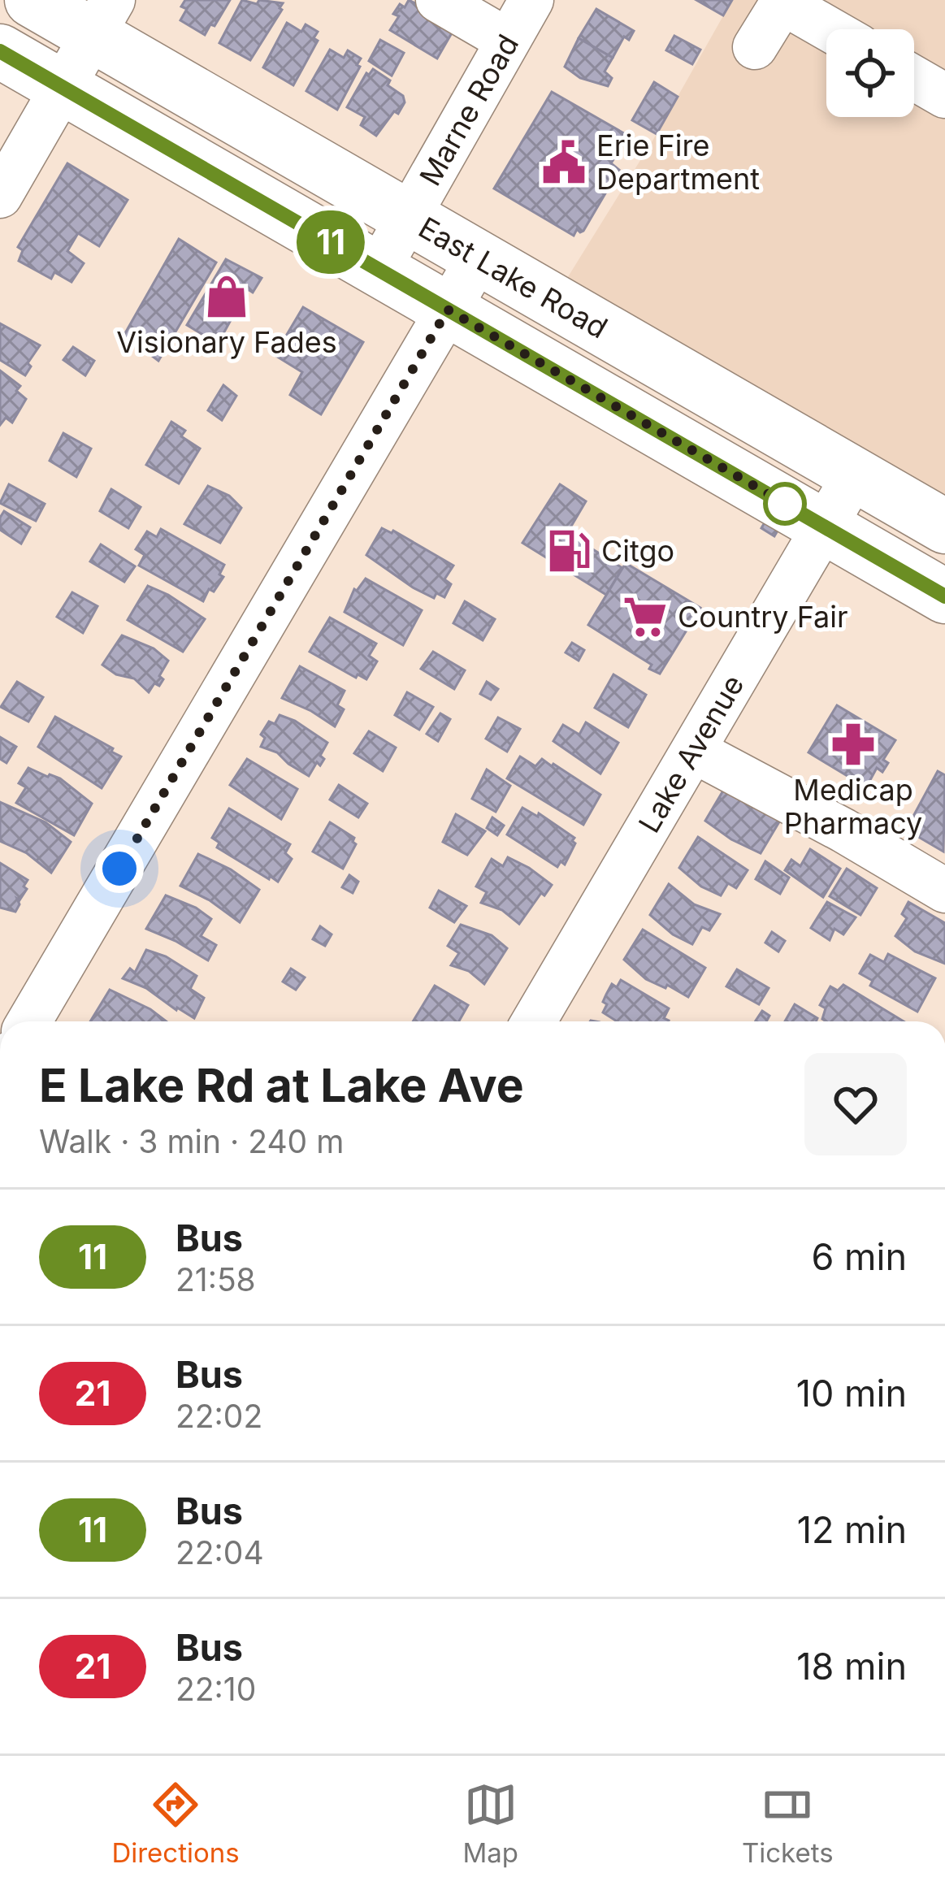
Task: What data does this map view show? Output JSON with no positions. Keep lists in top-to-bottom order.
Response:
{
  "streets": {
    "main road": ["East Lake Road"],
    "street": ["Marne Road", "Lake Avenue"]
  },
  "crossings": [
    ["Marne Road", "East Lake Road"],
    ["East Lake Road", "Lake Avenue"]
  ],
  "places": {
    "public building": ["Erie Fire Department"],
    "shop": ["Visionary Fades"],
    "fuel station": ["Citgo"],
    "supermarket": ["Country Fair"],
    "pharmacy": ["Medicap Pharmacy"]
  },
  "lines": ["bus line 11"],
  "page": {
    "on_map": "11",
    "heading": ["E Lake Rd at Lake Ave", "Walk · 3 min · 240 m"],
    "list": [
      {
        "mark": "11",
        "name": "Bus",
        "note": "21:58",
        "value": "6 min"
      },
      {
        "mark": "21",
        "name": "Bus",
        "note": "22:02",
        "value": "10 min"
      },
      {
        "mark": "11",
        "name": "Bus",
        "note": "22:04",
        "value": "12 min"
      },
      {
        "mark": "21",
        "name": "Bus",
        "note": "22:10",
        "value": "18 min"
      }
    ],
    "tabs": ["Directions", "Map", "Tickets"]
  }
}
